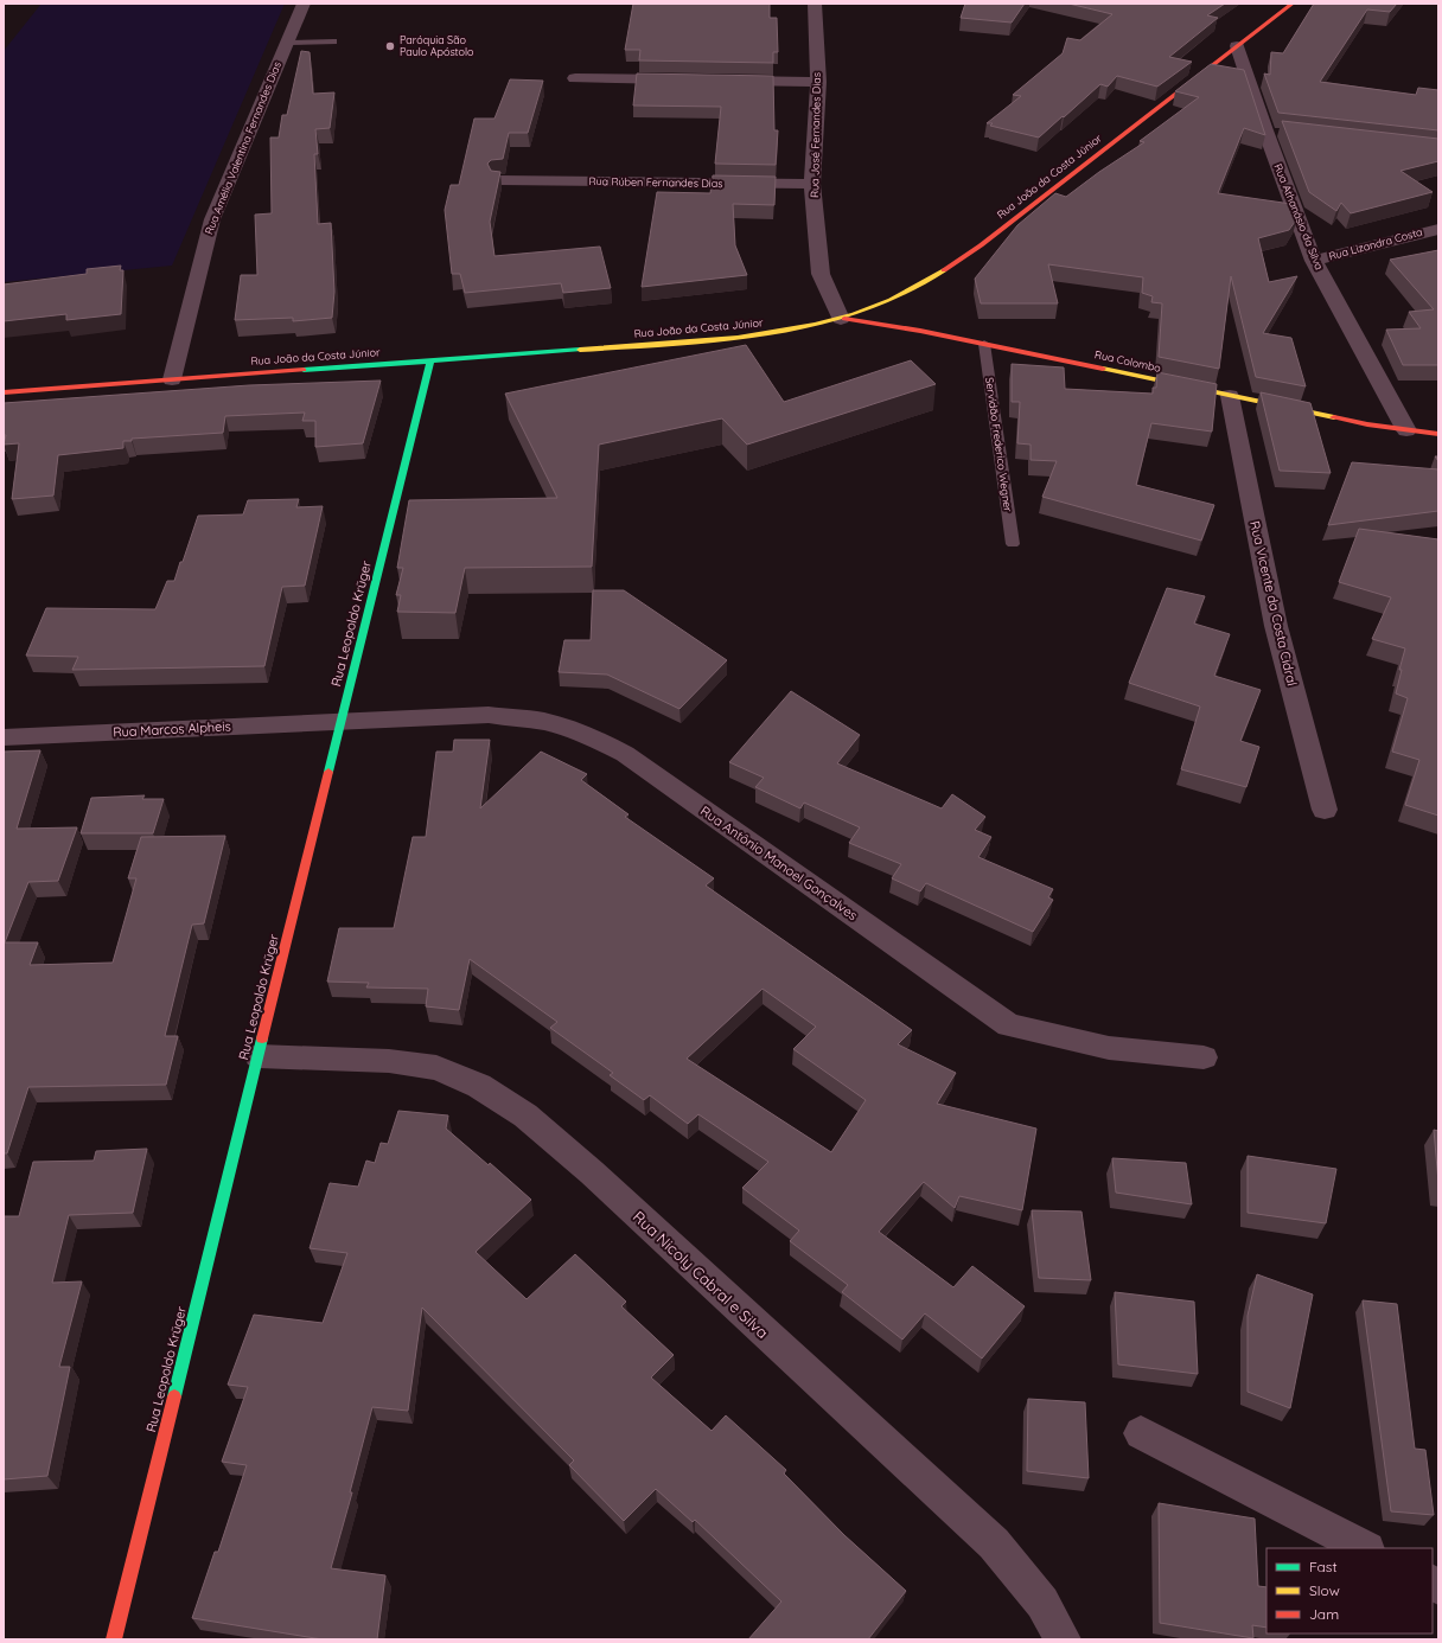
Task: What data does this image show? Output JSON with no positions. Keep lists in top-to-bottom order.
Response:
{
  "streets": {
    "main road": ["Rua João da Costa Júnior", "Rua Colombo", "Rua Leopoldo Krüger"],
    "street": [
      "Rua José Fernandes Dias",
      "Rua Amélia Valentina Fernandes Dias",
      "Rua Rúben Fernandes Dias",
      "Rua Athanásio da Silva",
      "Rua Lizandra Costa",
      "Rua Vicente da Costa Cidral",
      "Rua Marcos Alpheis",
      "Rua Antônio Manoel Gonçalves",
      "Rua Nicoly Cabral e Silva"
    ],
    "lane": ["Servidão Frederico Wegner"]
  },
  "crossings": [
    ["Rua José Fernandes Dias", "Rua João da Costa Júnior"],
    ["Rua José Fernandes Dias", "Rua Rúben Fernandes Dias"],
    ["Rua José Fernandes Dias", "Rua Colombo"],
    ["Rua Amélia Valentina Fernandes Dias", "Rua João da Costa Júnior"],
    ["Rua João da Costa Júnior", "Rua Athanásio da Silva"],
    ["Rua João da Costa Júnior", "Rua Colombo"],
    ["Rua João da Costa Júnior", "Rua Leopoldo Krüger"],
    ["Rua Athanásio da Silva", "Rua Lizandra Costa"],
    ["Rua Athanásio da Silva", "Rua Colombo"],
    ["Rua Colombo", "Servidão Frederico Wegner"],
    ["Rua Colombo", "Rua Vicente da Costa Cidral"],
    ["Rua Leopoldo Krüger", "Rua Marcos Alpheis"],
    ["Rua Leopoldo Krüger", "Rua Antônio Manoel Gonçalves"],
    ["Rua Leopoldo Krüger", "Rua Nicoly Cabral e Silva"],
    ["Rua Marcos Alpheis", "Rua Antônio Manoel Gonçalves"]
  ],
  "places": ["Paróquia São Paulo Apóstolo"],
  "legend": ["Fast", "Slow", "Jam"]
}
